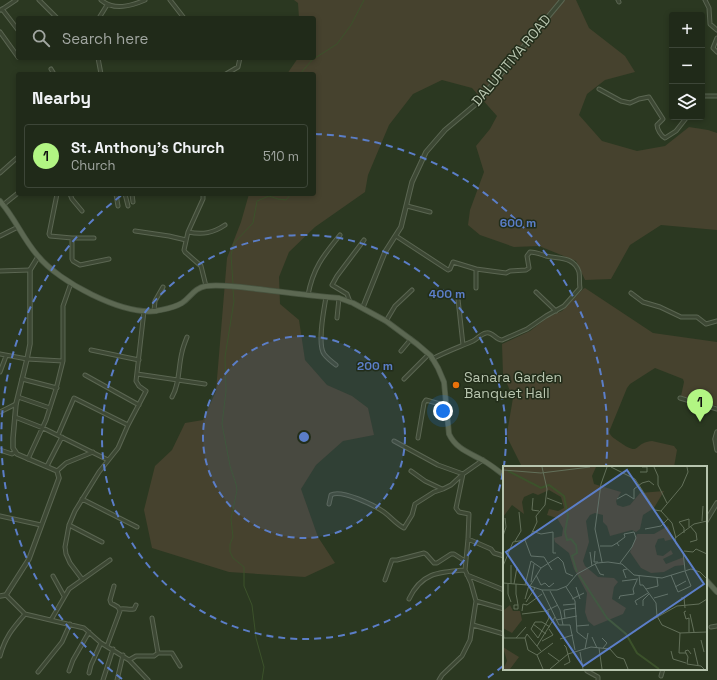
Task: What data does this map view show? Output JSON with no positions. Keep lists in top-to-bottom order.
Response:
{
  "streets": {
    "street": ["DALUPITIYA ROAD"]
  },
  "places": ["Sanara Garden Banquet Hall"],
  "page": {
    "map_buttons": ["+", "−"],
    "search": "Search here",
    "heading": "Nearby",
    "list": [
      {
        "mark": "1",
        "name": "St. Anthony's Church",
        "note": "Church",
        "value": "510 m"
      }
    ],
    "pins": "1"
  },
  "rings": ["600 m", "400 m", "200 m"]
}
